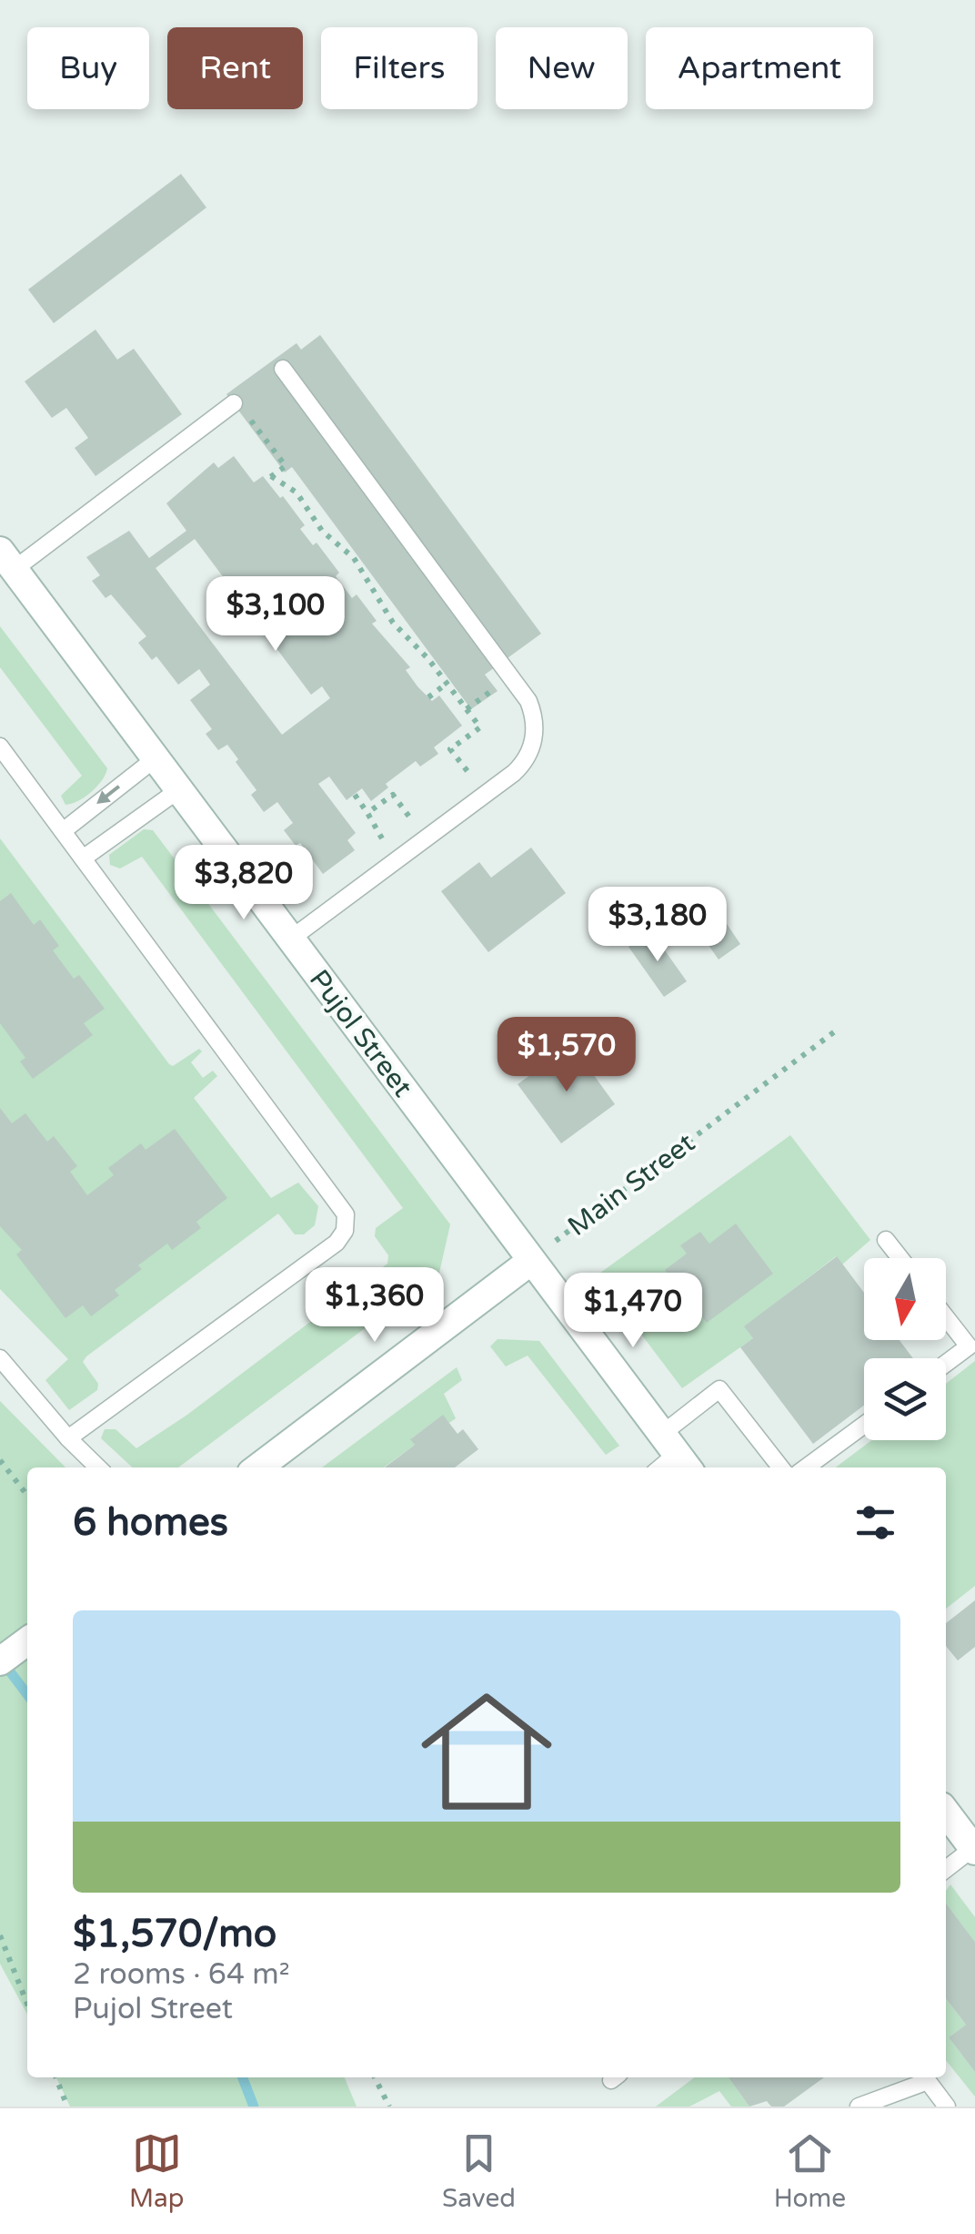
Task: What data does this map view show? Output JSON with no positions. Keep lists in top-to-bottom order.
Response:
{
  "streets": {
    "street": ["Pujol Street"],
    "path": ["Main Street"]
  },
  "crossings": [
    ["Pujol Street", "Main Street"]
  ],
  "north": "bottom",
  "page": {
    "chip": [
      "Buy",
      "Rent",
      "Filters",
      "New",
      "Apartment"
    ],
    "price": [
      "$3,100",
      "$3,820",
      "$3,180",
      "$1,570",
      "$1,360",
      "$1,470"
    ],
    "heading": "6 homes",
    "list": [
      {
        "name": "$1,570/mo",
        "note": "2 rooms · 64 m² · Pujol Street"
      }
    ],
    "tabs": ["Map", "Saved", "Home"]
  }
}
